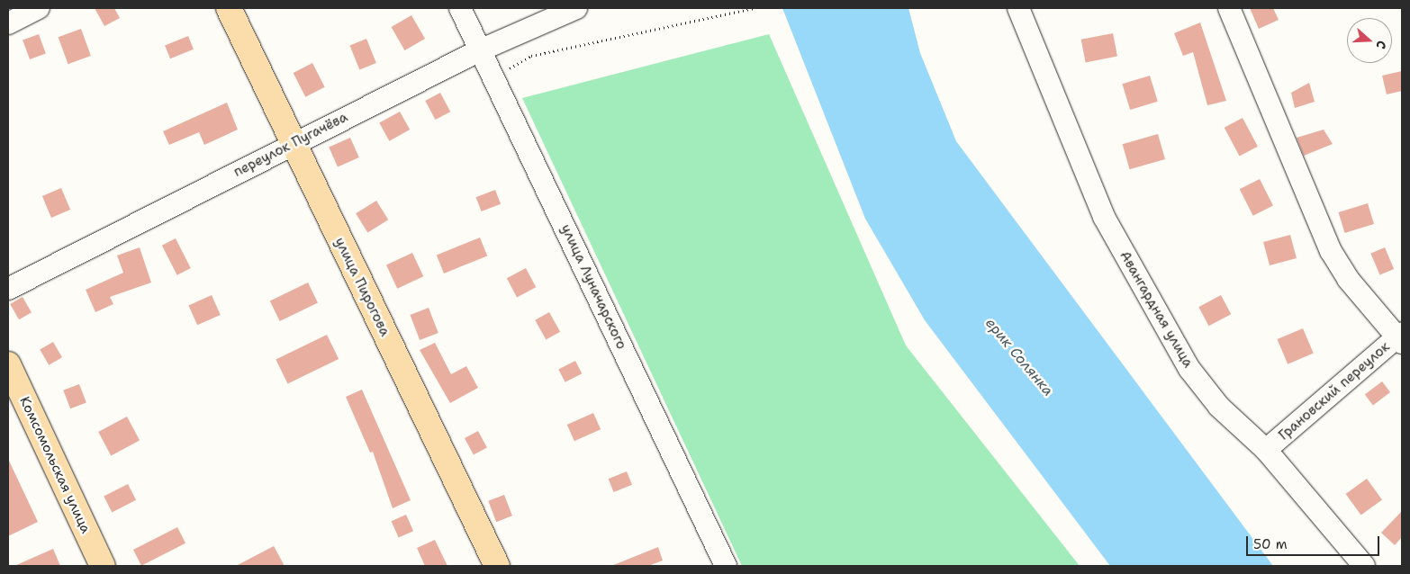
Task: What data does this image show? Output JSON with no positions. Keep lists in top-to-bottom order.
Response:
{
  "streets": {
    "main road": ["улица Пирогова", "Комсомольская улица"],
    "street": [
      "переулок Пугачёва",
      "улица Луначарского",
      "Авангардная улица",
      "Грановский переулок"
    ]
  },
  "crossings": [
    ["переулок Пугачёва", "улица Пирогова"],
    ["переулок Пугачёва", "улица Луначарского"],
    ["Авангардная улица", "Грановский переулок"]
  ],
  "water": ["ерик Солянка"],
  "scale_bar": "50 m",
  "north": "right"
}
